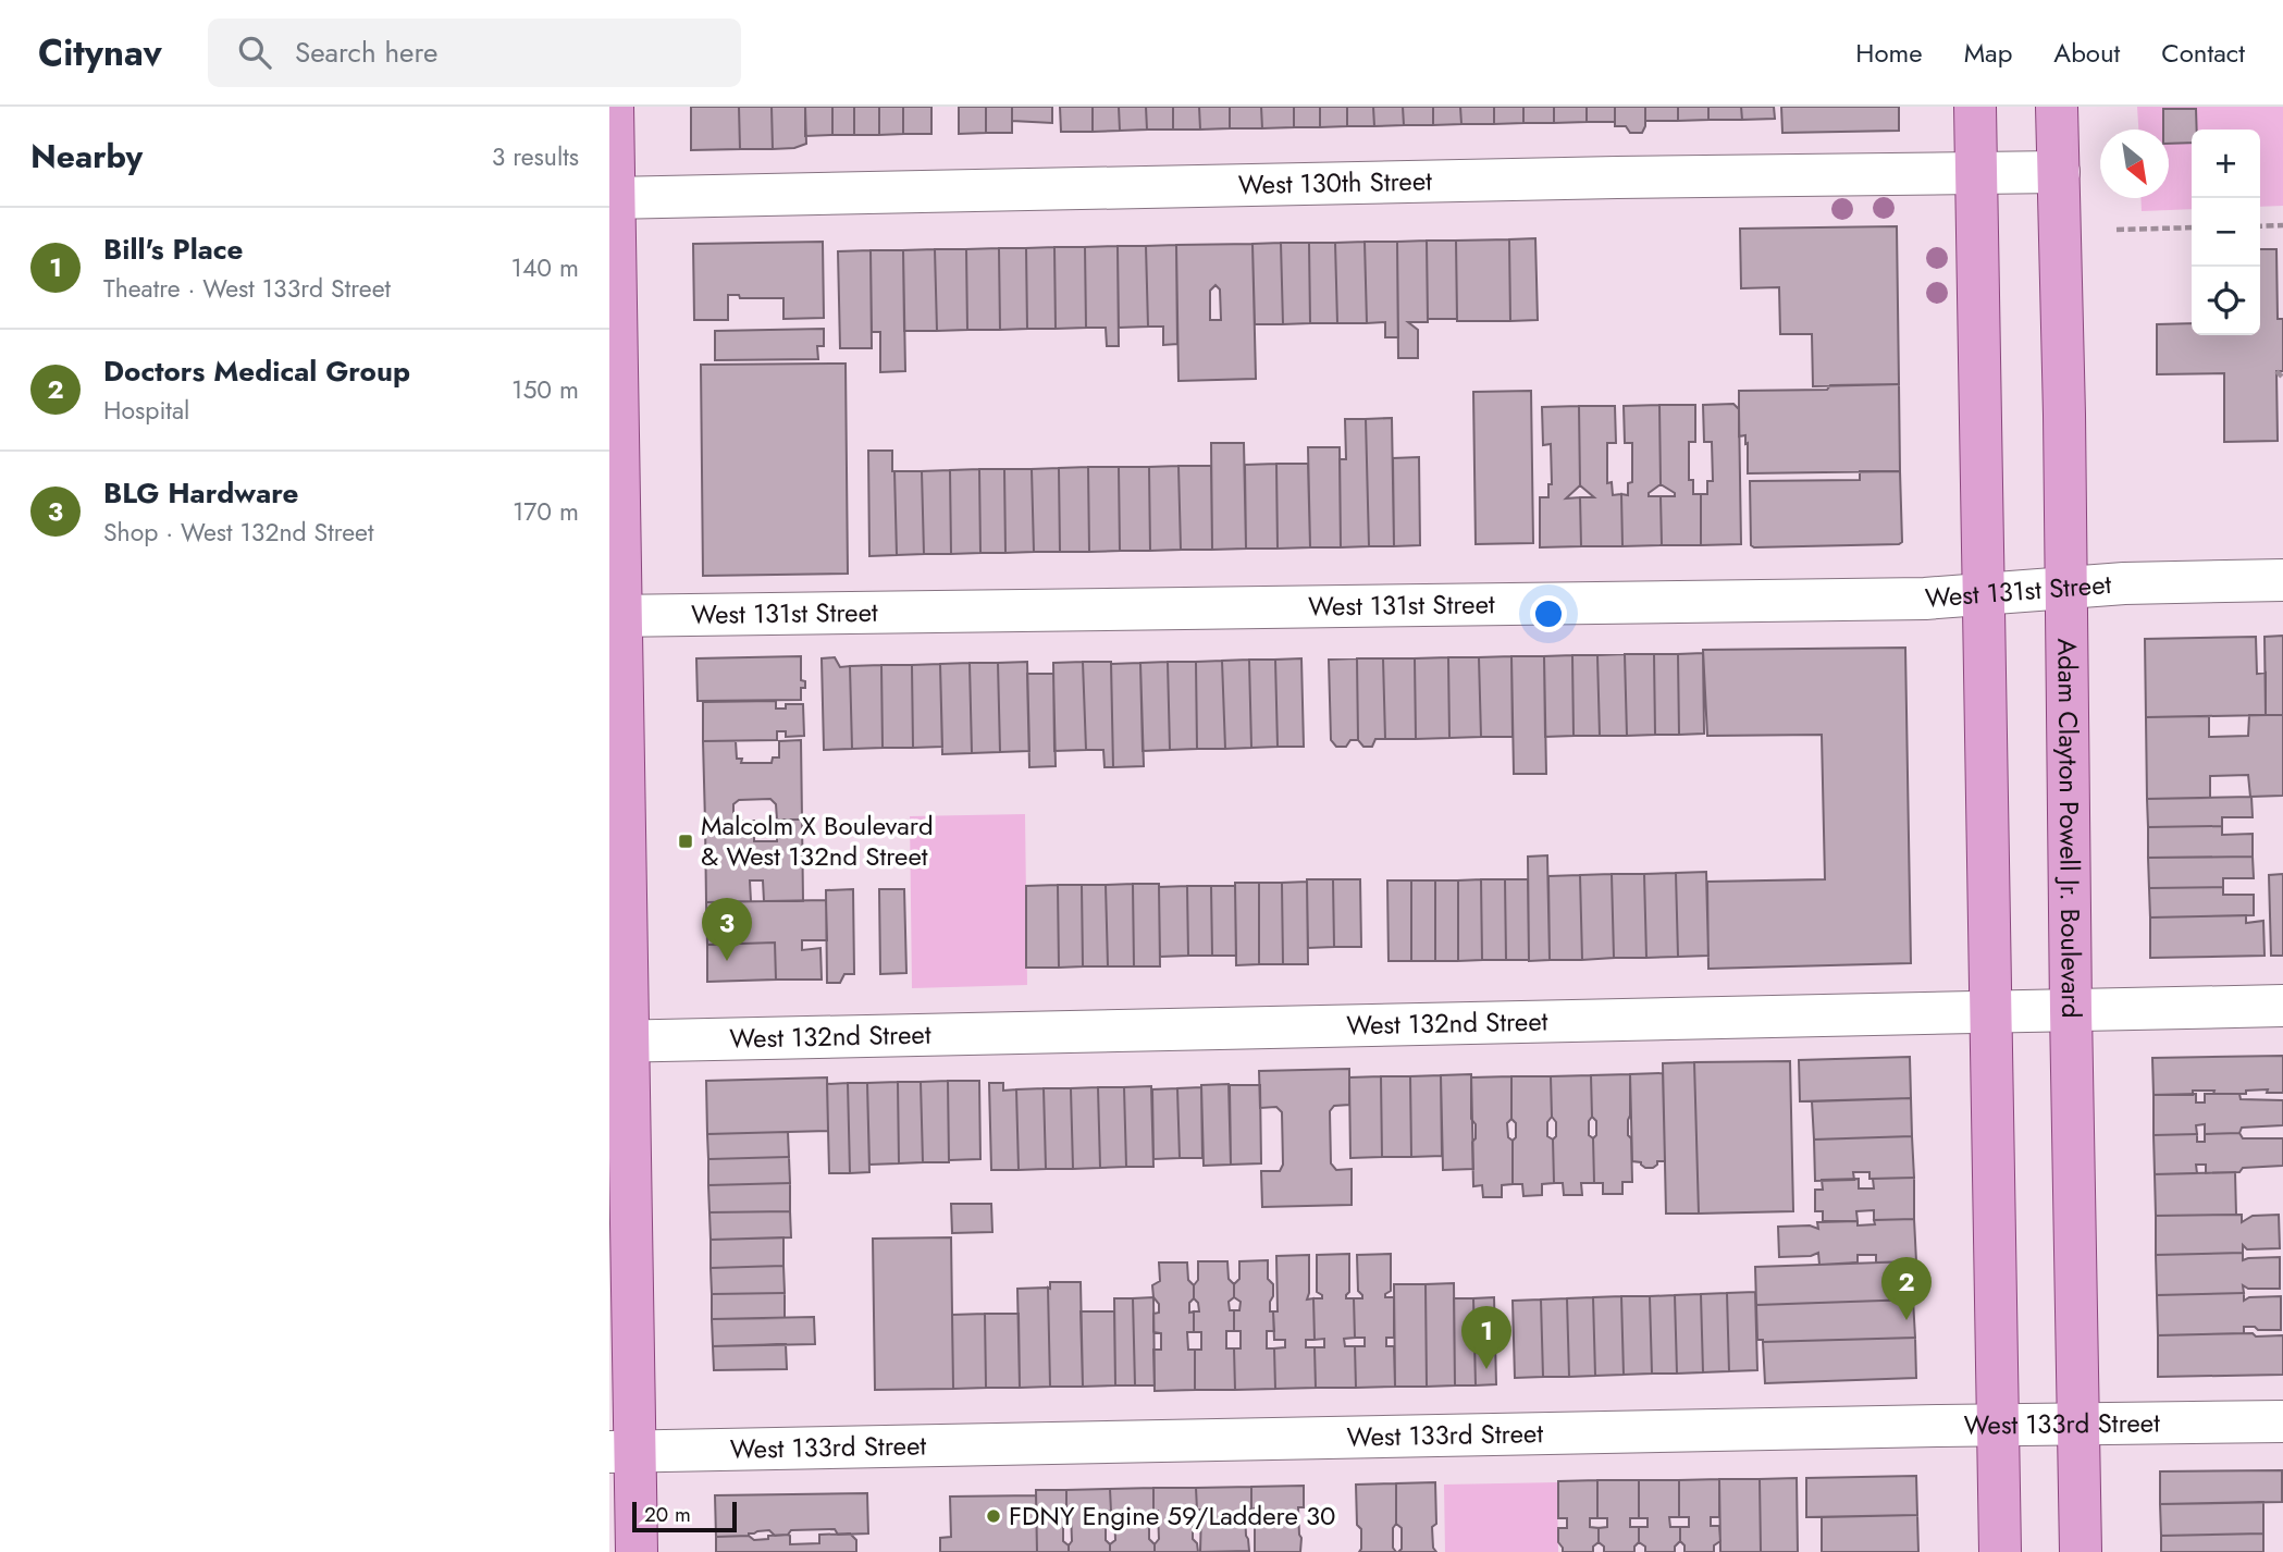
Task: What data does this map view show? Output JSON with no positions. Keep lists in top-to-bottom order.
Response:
{
  "streets": {
    "main road": ["Adam Clayton Powell Jr. Boulevard"],
    "street": [
      "West 130th Street",
      "West 131st Street",
      "West 132nd Street",
      "West 133rd Street"
    ]
  },
  "crossings": [
    ["West 130th Street", "Adam Clayton Powell Jr. Boulevard"],
    ["West 131st Street", "Adam Clayton Powell Jr. Boulevard"],
    ["Adam Clayton Powell Jr. Boulevard", "West 132nd Street"],
    ["Adam Clayton Powell Jr. Boulevard", "West 133rd Street"]
  ],
  "places": {
    "transit": ["Malcolm X Boulevard & West 132nd Street"],
    "other": ["FDNY Engine 59/Laddere 30"]
  },
  "scale_bar": "20 m",
  "north": "bottom right",
  "page": {
    "header": "Citynav",
    "search": "Search here",
    "nav": [
      "Home",
      "Map",
      "About",
      "Contact"
    ],
    "heading": ["Nearby", "3 results"],
    "map_buttons": ["+", "−"],
    "list": [
      {
        "mark": "1",
        "name": "Bill's Place",
        "note": "Theatre · West 133rd Street",
        "value": "140 m"
      },
      {
        "mark": "2",
        "name": "Doctors Medical Group",
        "note": "Hospital",
        "value": "150 m"
      },
      {
        "mark": "3",
        "name": "BLG Hardware",
        "note": "Shop · West 132nd Street",
        "value": "170 m"
      }
    ],
    "pins": ["3", "2", "1"],
    "scale": "20 m"
  }
}
